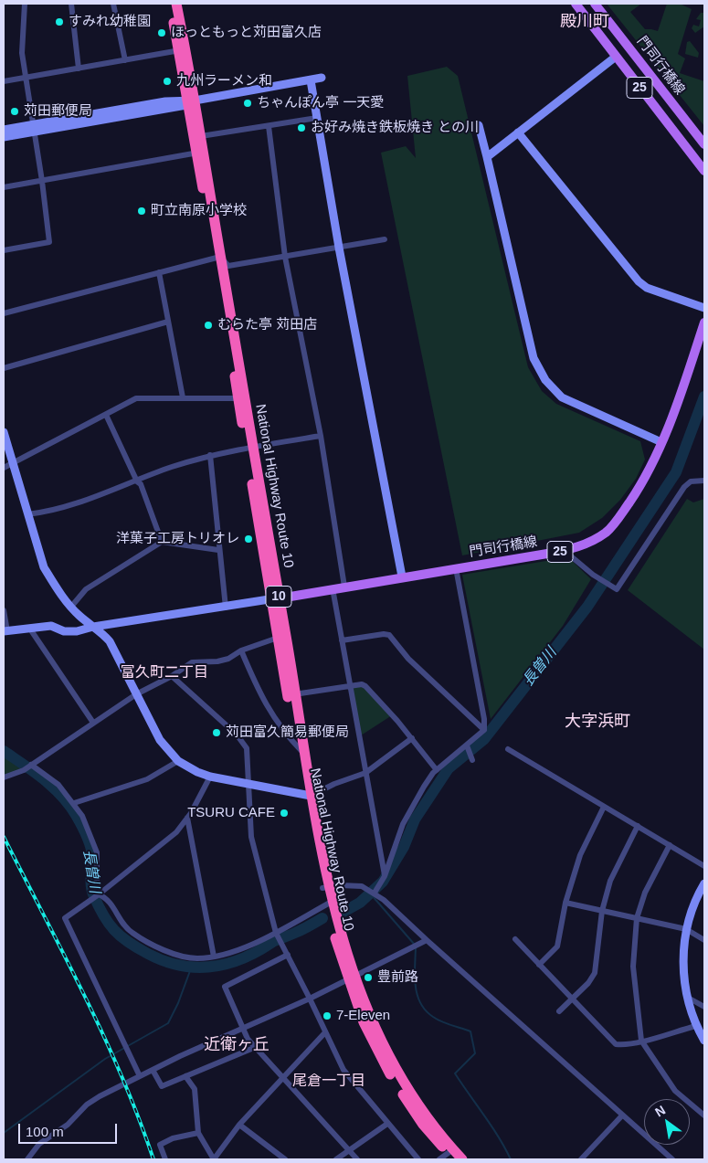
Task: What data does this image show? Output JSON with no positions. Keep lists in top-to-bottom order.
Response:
{
  "streets": {
    "highway": ["National Highway Route 10", "10"],
    "main road": ["門司行橋線", "25"]
  },
  "crossings": [
    ["門司行橋線", "National Highway Route 10"]
  ],
  "districts": [
    "殿川町",
    "富久町二丁目",
    "大字浜町",
    "近衛ヶ丘",
    "尾倉一丁目"
  ],
  "water": ["長曽川"],
  "places": [
    "すみれ幼稚園",
    "ほっともっと苅田富久店",
    "九州ラーメン和",
    "ちゃんぽん亭 一天愛",
    "苅田郵便局",
    "お好み焼き鉄板焼き との川",
    "町立南原小学校",
    "むらた亭 苅田店",
    "洋菓子工房トリオレ",
    "苅田富久簡易郵便局",
    "TSURU CAFE",
    "豊前路",
    "7-Eleven"
  ],
  "scale_bar": "100 m",
  "north": "top left"
}
